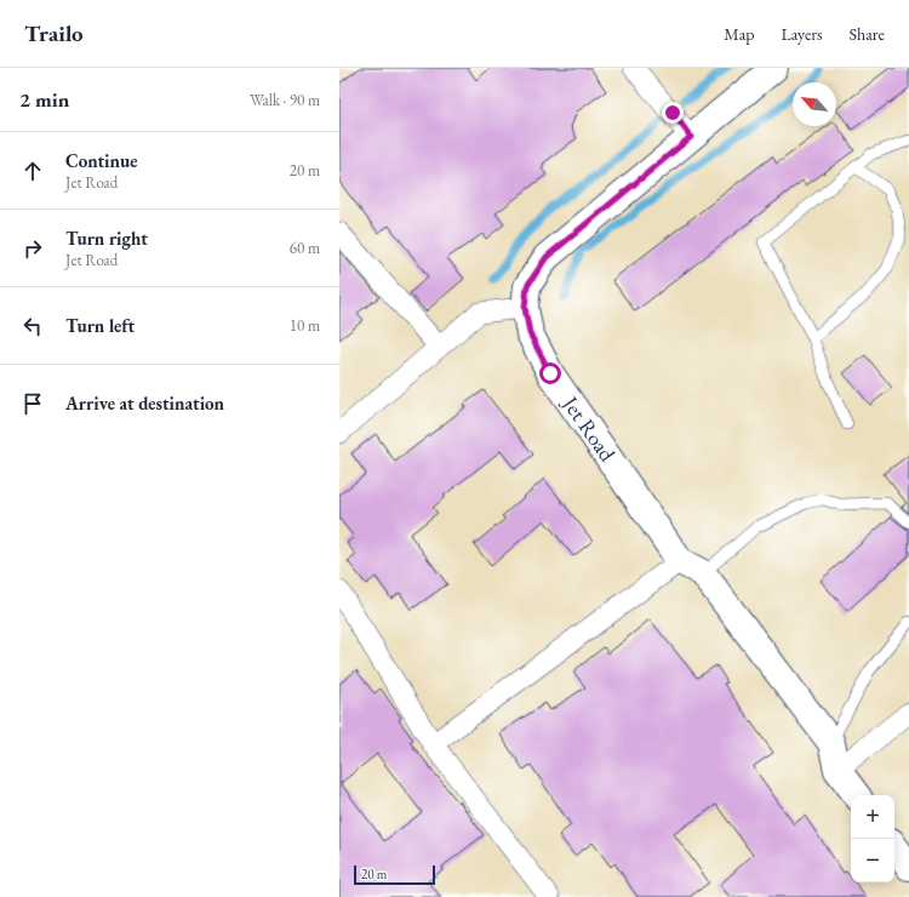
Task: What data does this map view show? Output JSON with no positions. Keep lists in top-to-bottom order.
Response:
{
  "streets": {
    "main road": ["Jet Road"]
  },
  "scale_bar": "20 m",
  "north": "top left",
  "page": {
    "header": "Trailo",
    "nav": ["Map", "Layers", "Share"],
    "heading": ["2 min", "Walk · 90 m"],
    "list": [
      ["Continue", "Jet Road", "20 m"],
      ["Turn right", "Jet Road", "60 m"],
      ["Turn left", "10 m"],
      "Arrive at destination"
    ],
    "map_buttons": ["+", "−"],
    "scale": "20 m"
  }
}
